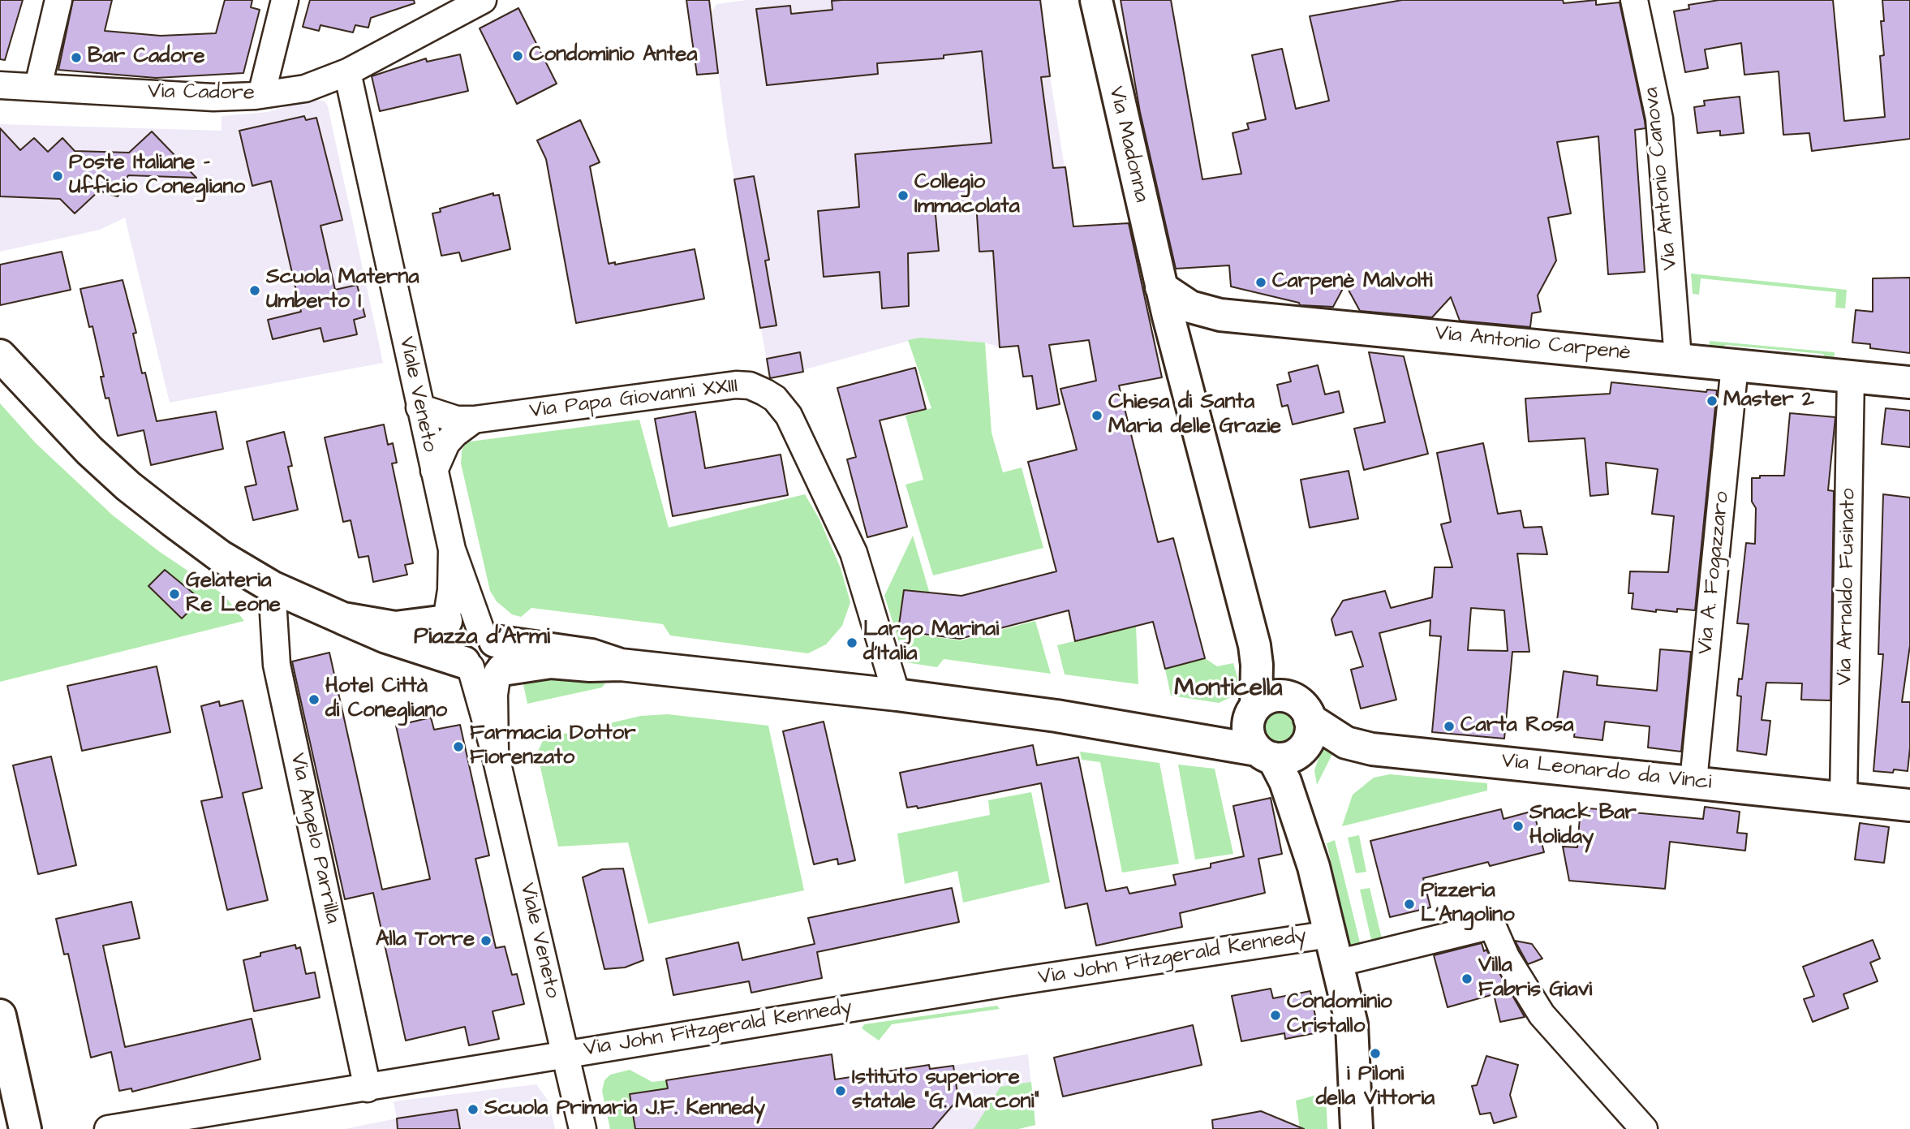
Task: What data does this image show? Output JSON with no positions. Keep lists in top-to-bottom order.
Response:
{
  "streets": {
    "street": [
      "Via Cadore",
      "Via Madonna",
      "Via Antonio Canova",
      "Via Antonio Carpenè",
      "Viale Veneto",
      "Via Papa Giovanni XXIII",
      "Via A. Fogazzaro",
      "Via Arnaldo Fusinato",
      "Via Leonardo da Vinci",
      "Via Angelo Parrilla",
      "Via John Fitzgerald Kennedy"
    ]
  },
  "crossings": [
    ["Via Cadore", "Viale Veneto"],
    ["Via Madonna", "Via Antonio Carpenè"],
    ["Via Madonna", "Via Leonardo da Vinci"],
    ["Via Antonio Canova", "Via Antonio Carpenè"],
    ["Via Antonio Carpenè", "Via A. Fogazzaro"],
    ["Via Antonio Carpenè", "Via Arnaldo Fusinato"],
    ["Viale Veneto", "Via Papa Giovanni XXIII"],
    ["Viale Veneto", "Via John Fitzgerald Kennedy"],
    ["Via A. Fogazzaro", "Via Leonardo da Vinci"],
    ["Via Arnaldo Fusinato", "Via Leonardo da Vinci"],
    ["Via Angelo Parrilla", "Via John Fitzgerald Kennedy"]
  ],
  "districts": ["Piazza d'Armi", "Monticella"],
  "places": [
    "Condominio Antea",
    "Bar Cadore",
    "Poste Italiane - Ufficio Conegliano",
    "Collegio Immacolata",
    "Carpenè Malvolti",
    "Scuola Materna Umberto I",
    "Master 2",
    "Chiesa di Santa Maria delle Grazie",
    "Gelateria Re Leone",
    "Largo Marinai d'Italia",
    "Hotel Città di Conegliano",
    "Carta Rosa",
    "Farmacia Dottor Fiorenzato",
    "Snack Bar Holiday",
    "Pizzeria L'Angolino",
    "Alla Torre",
    "Villa Fabris Giavi",
    "Condominio Cristallo",
    "i Piloni della Vittoria",
    "Istituto superiore statale “G. Marconi”",
    "Scuola Primaria J.F. Kennedy"
  ]
}
